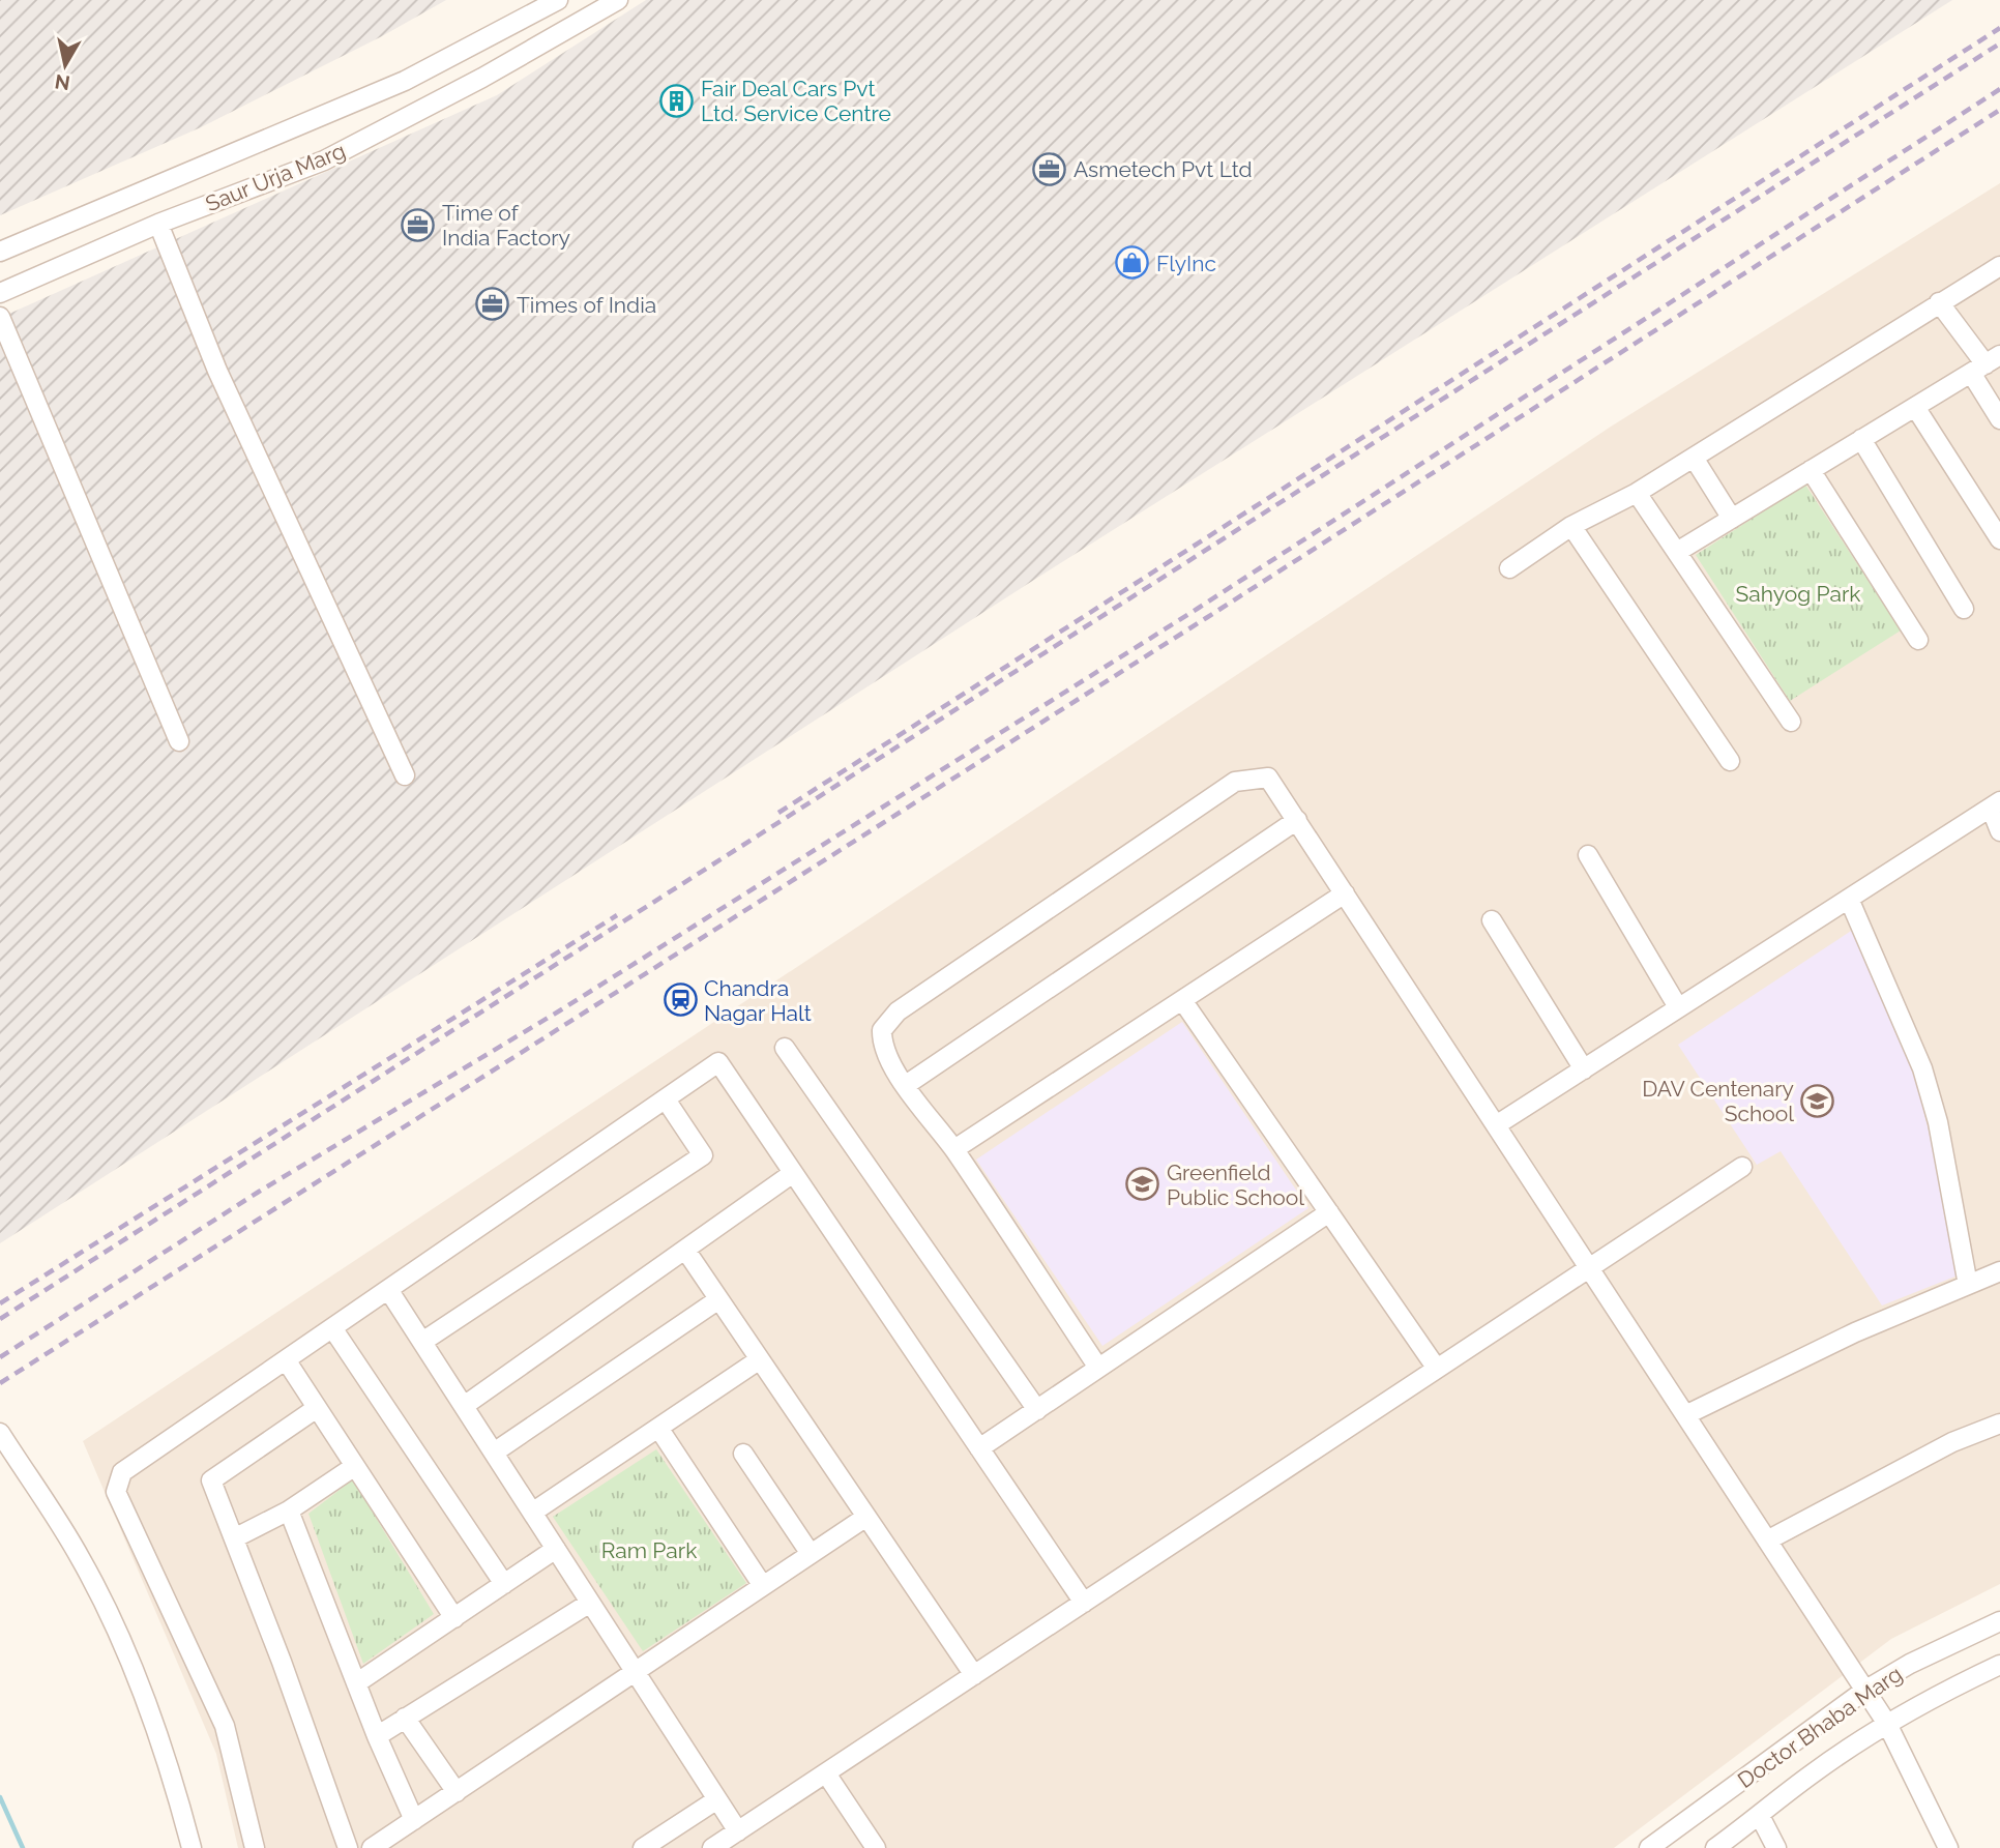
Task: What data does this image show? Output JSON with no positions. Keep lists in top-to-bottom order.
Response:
{
  "streets": {
    "street": ["Saur Urja Marg", "Doctor Bhaba Marg"]
  },
  "parks": ["Sahyog Park", "Ram Park"],
  "places": {
    "building": ["Fair Deal Cars Pvt Ltd. Service Centre"],
    "office": ["Asmetech Pvt Ltd", "Time of India Factory", "Times of India"],
    "shop": ["FlyInc"],
    "station": ["Chandra Nagar Halt"],
    "school or university": ["DAV Centenary School", "Greenfield Public School"]
  },
  "north": "bottom"
}
